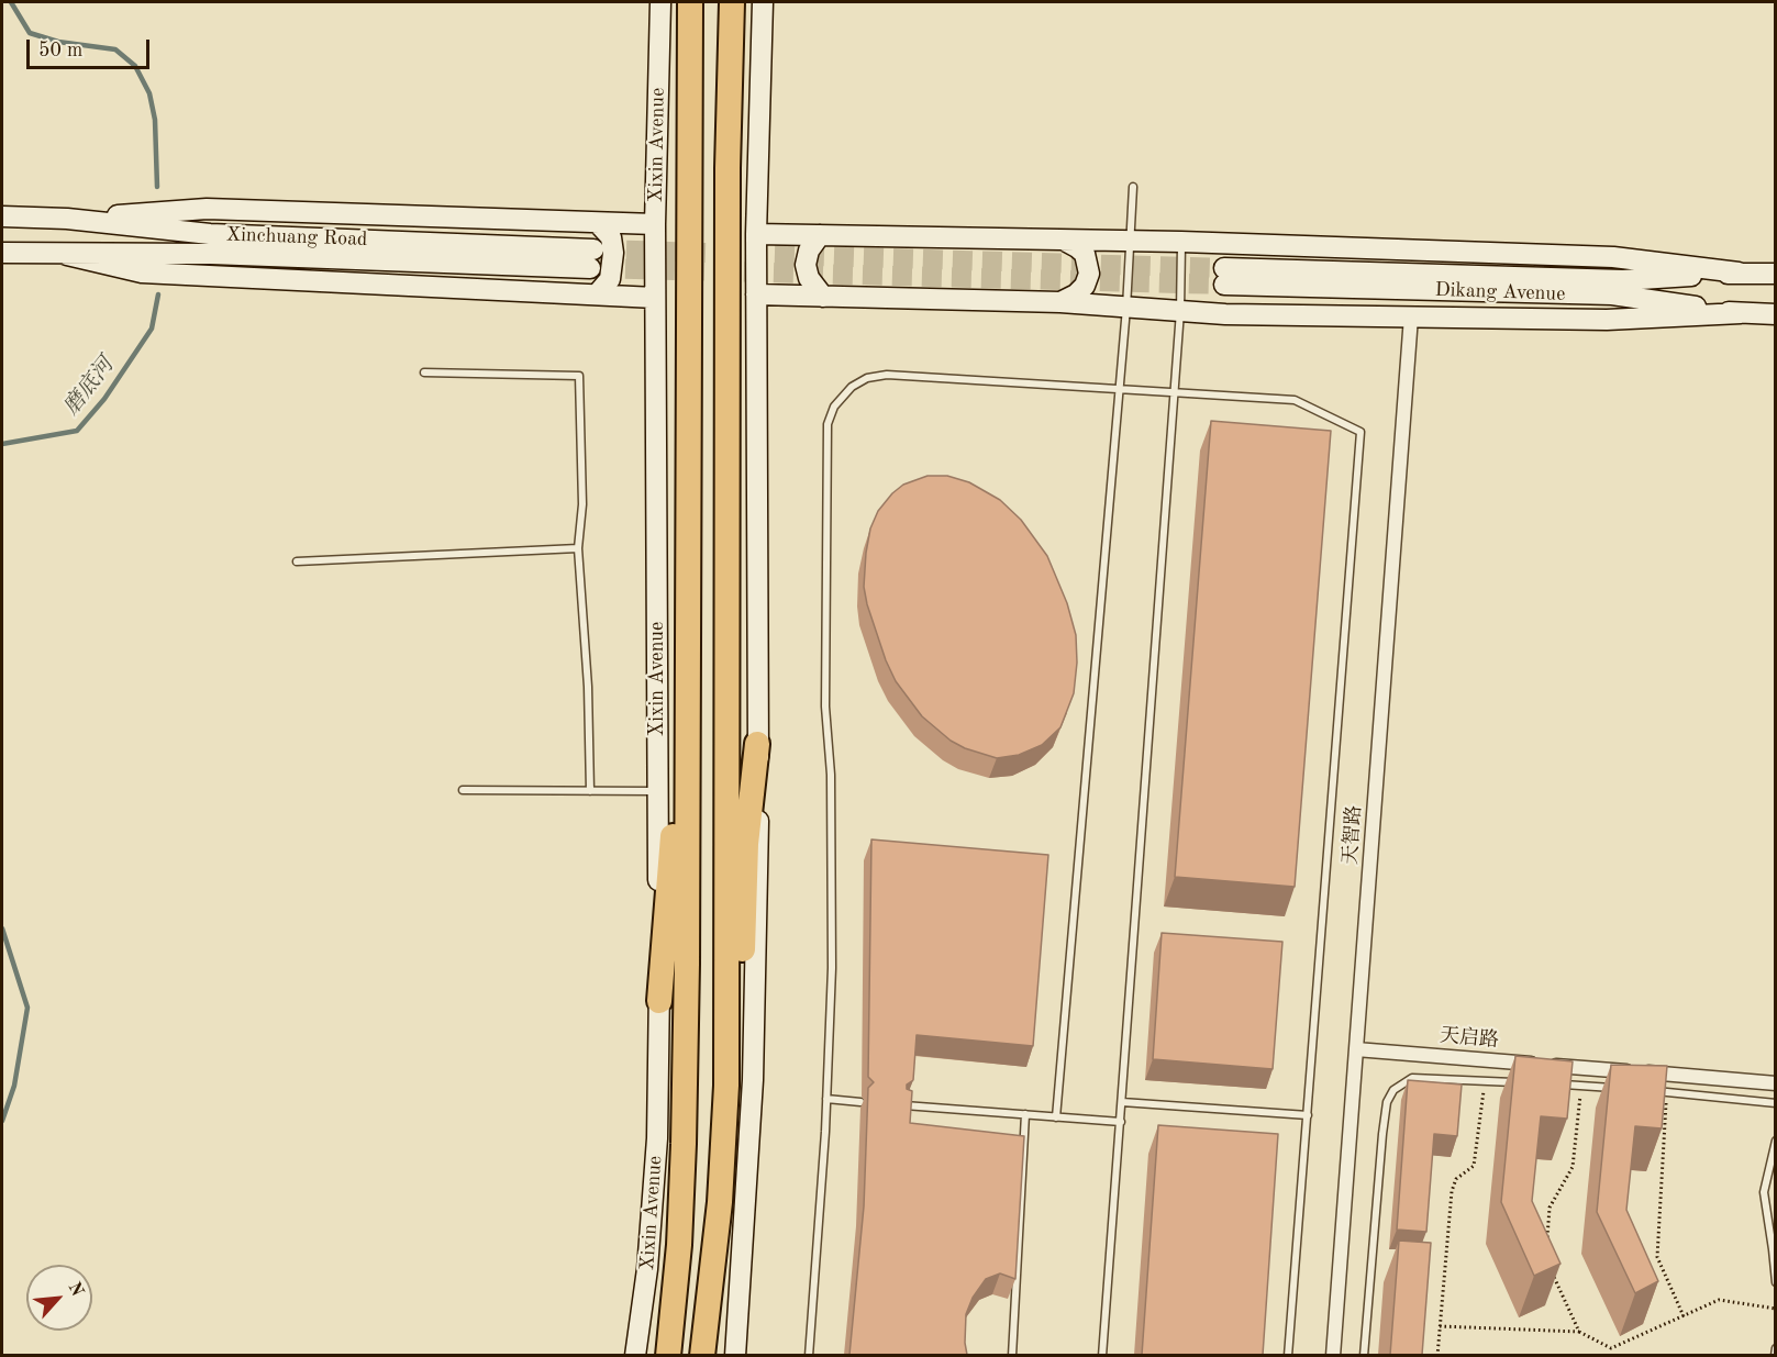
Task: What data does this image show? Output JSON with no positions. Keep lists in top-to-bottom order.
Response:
{
  "streets": {
    "highway": ["Xixin Avenue"],
    "main road": ["Xinchuang Road", "Dikang Avenue"],
    "street": ["天智路", "天启路"]
  },
  "crossings": [
    ["天智路", "天启路"]
  ],
  "water": ["磨底河"],
  "scale_bar": "50 m",
  "north": "top right"
}
